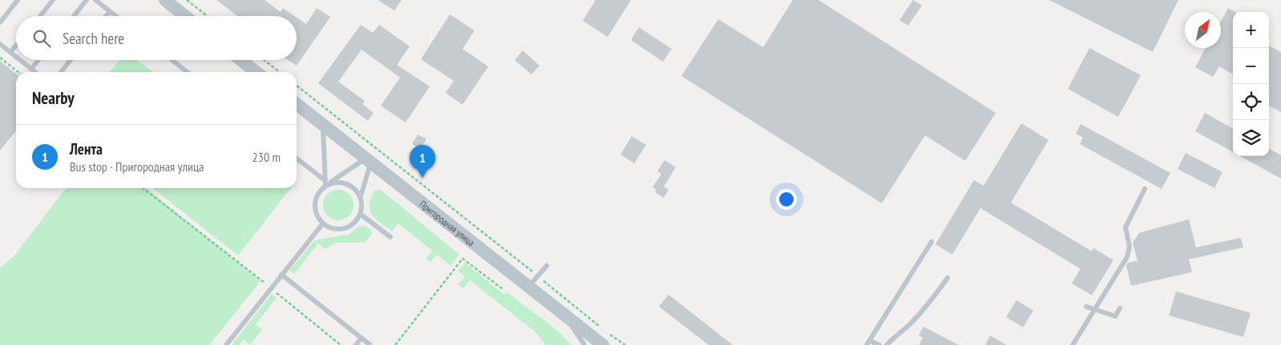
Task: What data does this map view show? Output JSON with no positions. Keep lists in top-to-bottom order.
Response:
{
  "streets": {
    "street": ["Пригородная улица"]
  },
  "north": "top right",
  "page": {
    "map_buttons": ["+", "−"],
    "search": "Search here",
    "heading": "Nearby",
    "list": [
      {
        "mark": "1",
        "name": "Лента",
        "note": "Bus stop · Пригородная улица",
        "value": "230 m"
      }
    ],
    "pins": "1"
  }
}
